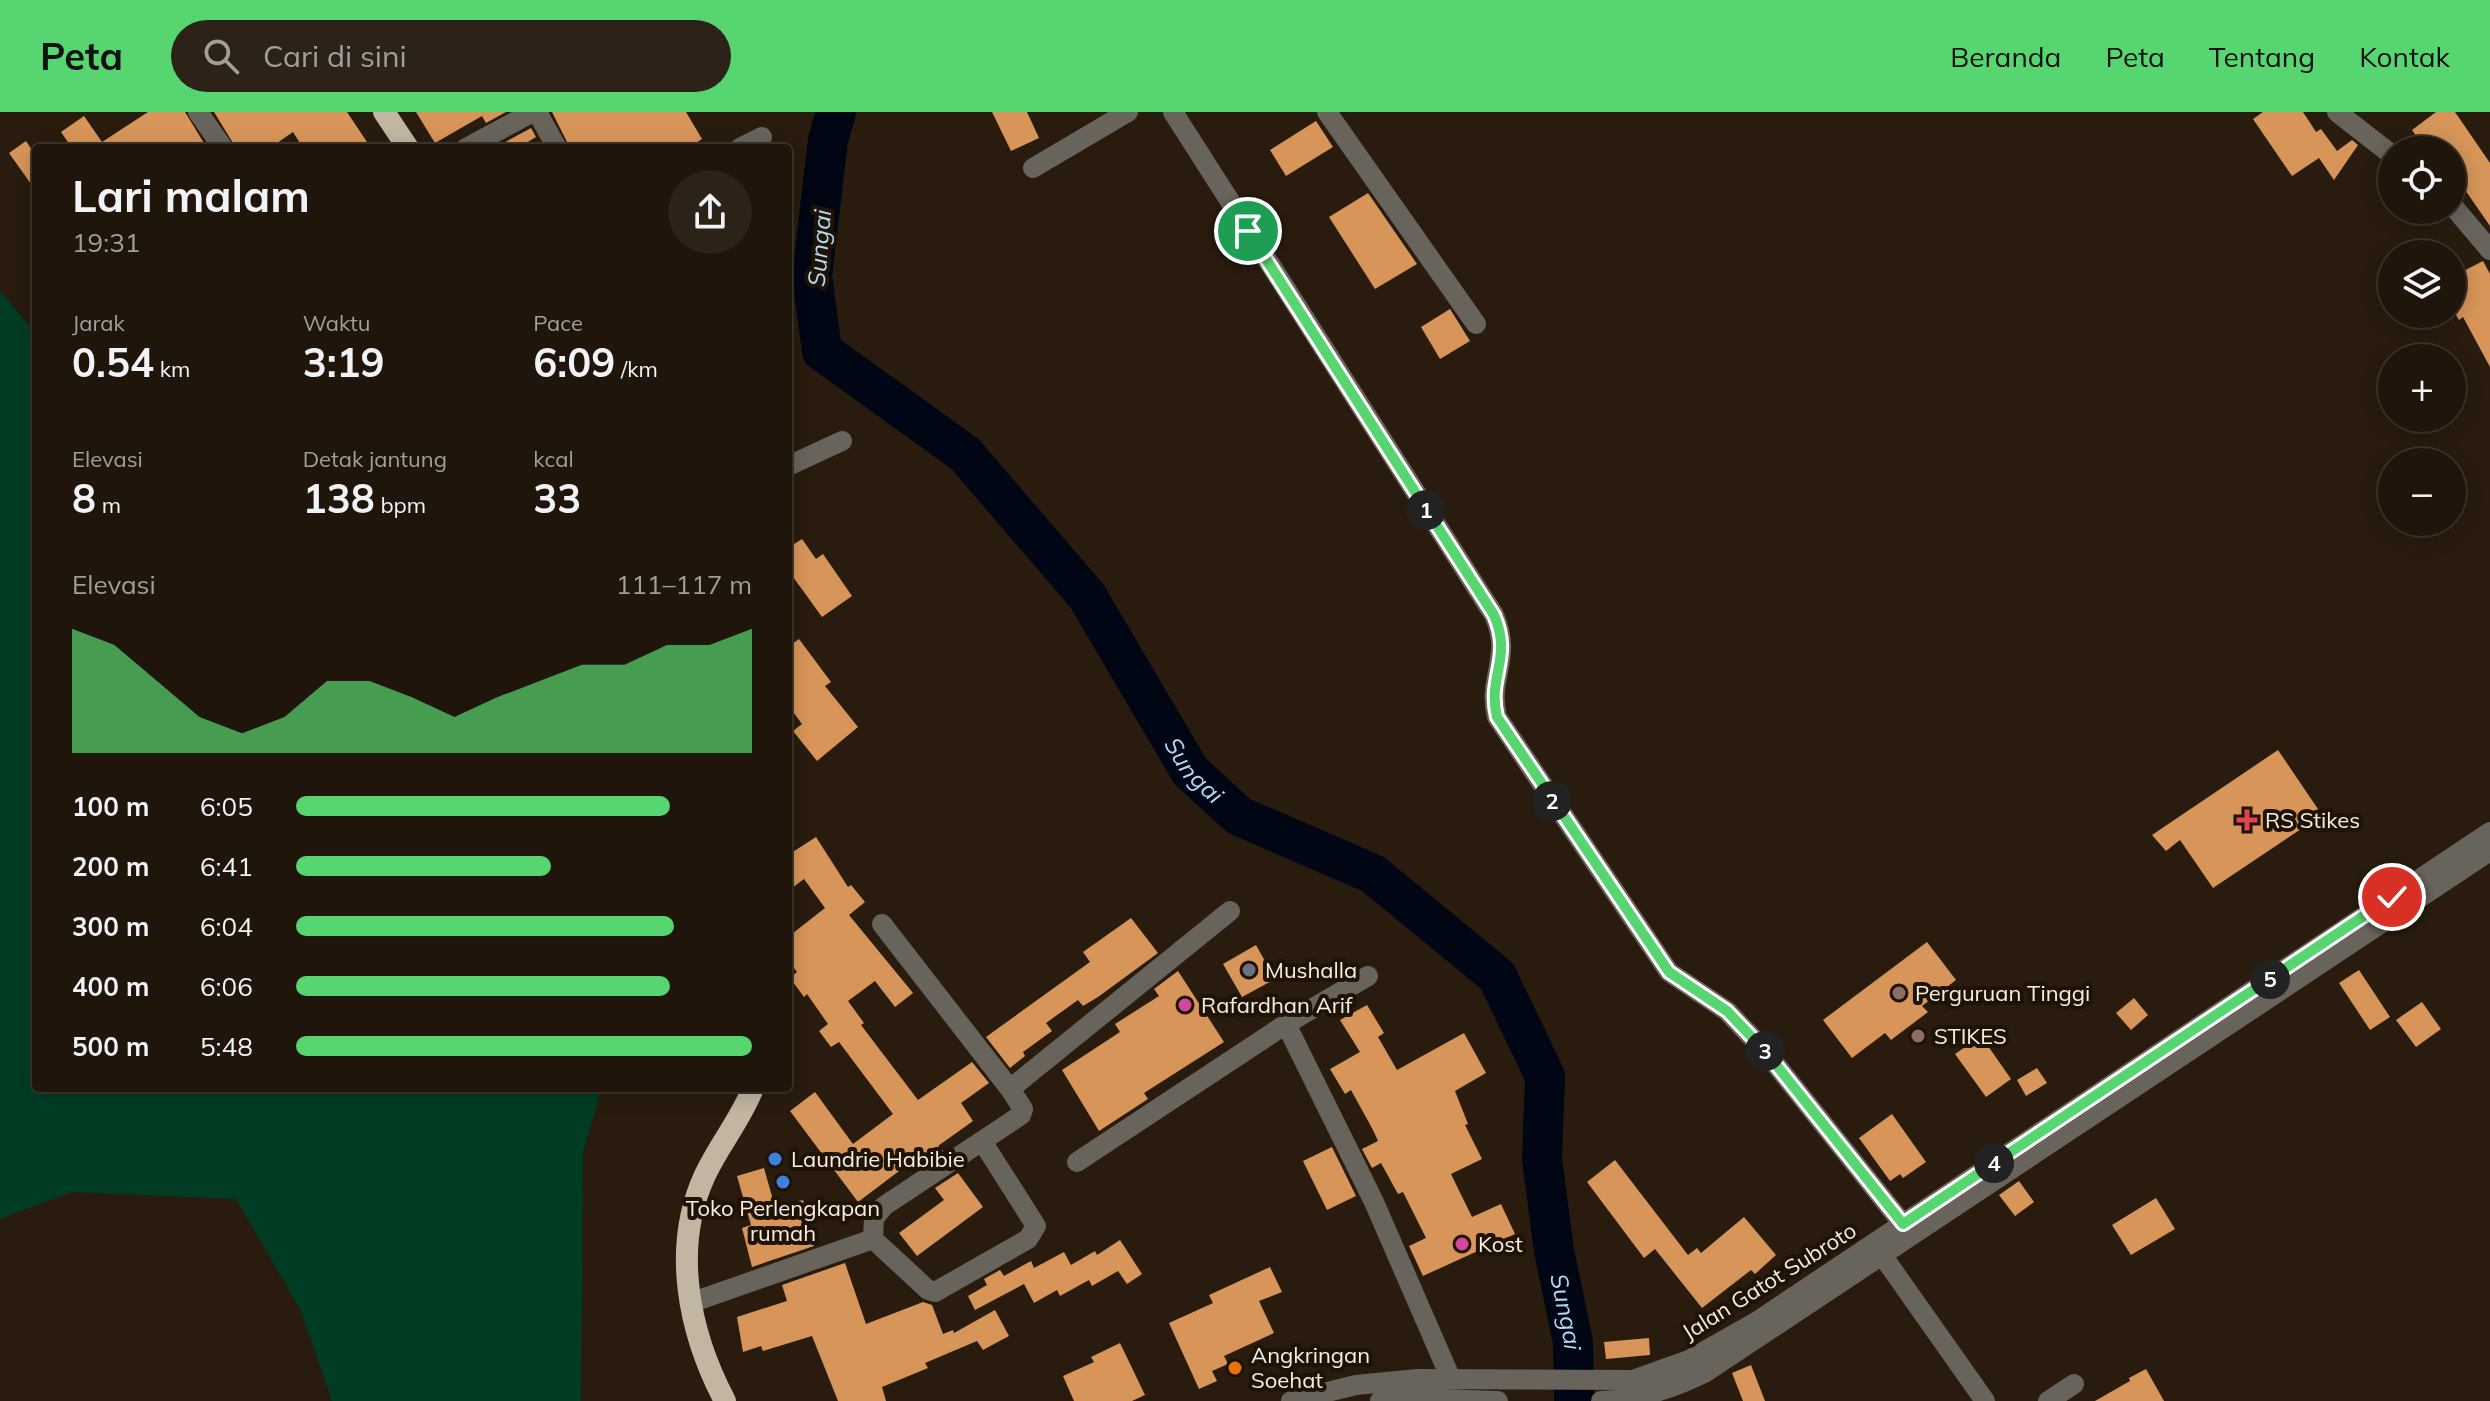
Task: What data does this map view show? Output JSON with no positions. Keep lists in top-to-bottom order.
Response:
{
  "streets": {
    "street": ["Jalan Gatot Subroto"]
  },
  "water": ["Sungai"],
  "places": {
    "health": ["RS Stikes"],
    "other": [
      "Mushalla",
      "Perguruan Tinggi",
      "Rafardhan Arif",
      "STIKES",
      "Laundrie Habibie",
      "Toko Perlengkapan rumah",
      "Kost",
      "Angkringan Soehat"
    ]
  },
  "page": {
    "header": "Peta",
    "search": "Cari di sini",
    "nav": [
      "Beranda",
      "Peta",
      "Tentang",
      "Kontak"
    ],
    "map_buttons": ["+", "−"],
    "heading": ["Lari malam", "19:31"],
    "stats": [
      ["Jarak", "0.54 km"],
      ["Waktu", "3:19"],
      ["Pace", "6:09 /km"],
      ["Elevasi", "8 m"],
      ["Detak jantung", "138 bpm"],
      ["kcal", "33"]
    ],
    "pins": [
      "1",
      "2",
      "5",
      "3",
      "4"
    ],
    "chart": ["Elevasi", "111–117 m"],
    "list": [
      {
        "name": "100 m",
        "note": "6:05"
      },
      {
        "name": "200 m",
        "note": "6:41"
      },
      {
        "name": "300 m",
        "note": "6:04"
      },
      {
        "name": "400 m",
        "note": "6:06"
      },
      {
        "name": "500 m",
        "note": "5:48"
      }
    ]
  }
}
